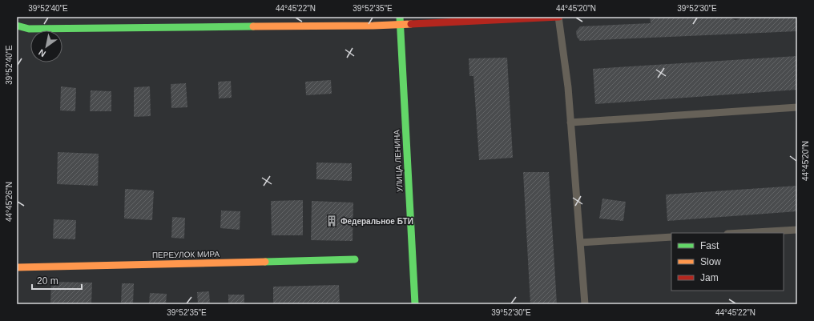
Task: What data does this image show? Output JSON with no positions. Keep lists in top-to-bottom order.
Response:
{
  "streets": {
    "street": ["УЛИЦА ЛЕНИНА", "ПЕРЕУЛОК МИРА"]
  },
  "places": {
    "building": ["Федеральное БТИ"]
  },
  "legend": ["Fast", "Slow", "Jam"],
  "scale_bar": "20 m",
  "north": "bottom left",
  "coordinates": [
    "39°52'40\"E",
    "44°45'22\"N",
    "39°52'35\"E",
    "44°45'20\"N",
    "39°52'30\"E",
    "44°45'26\"N"
  ]
}
